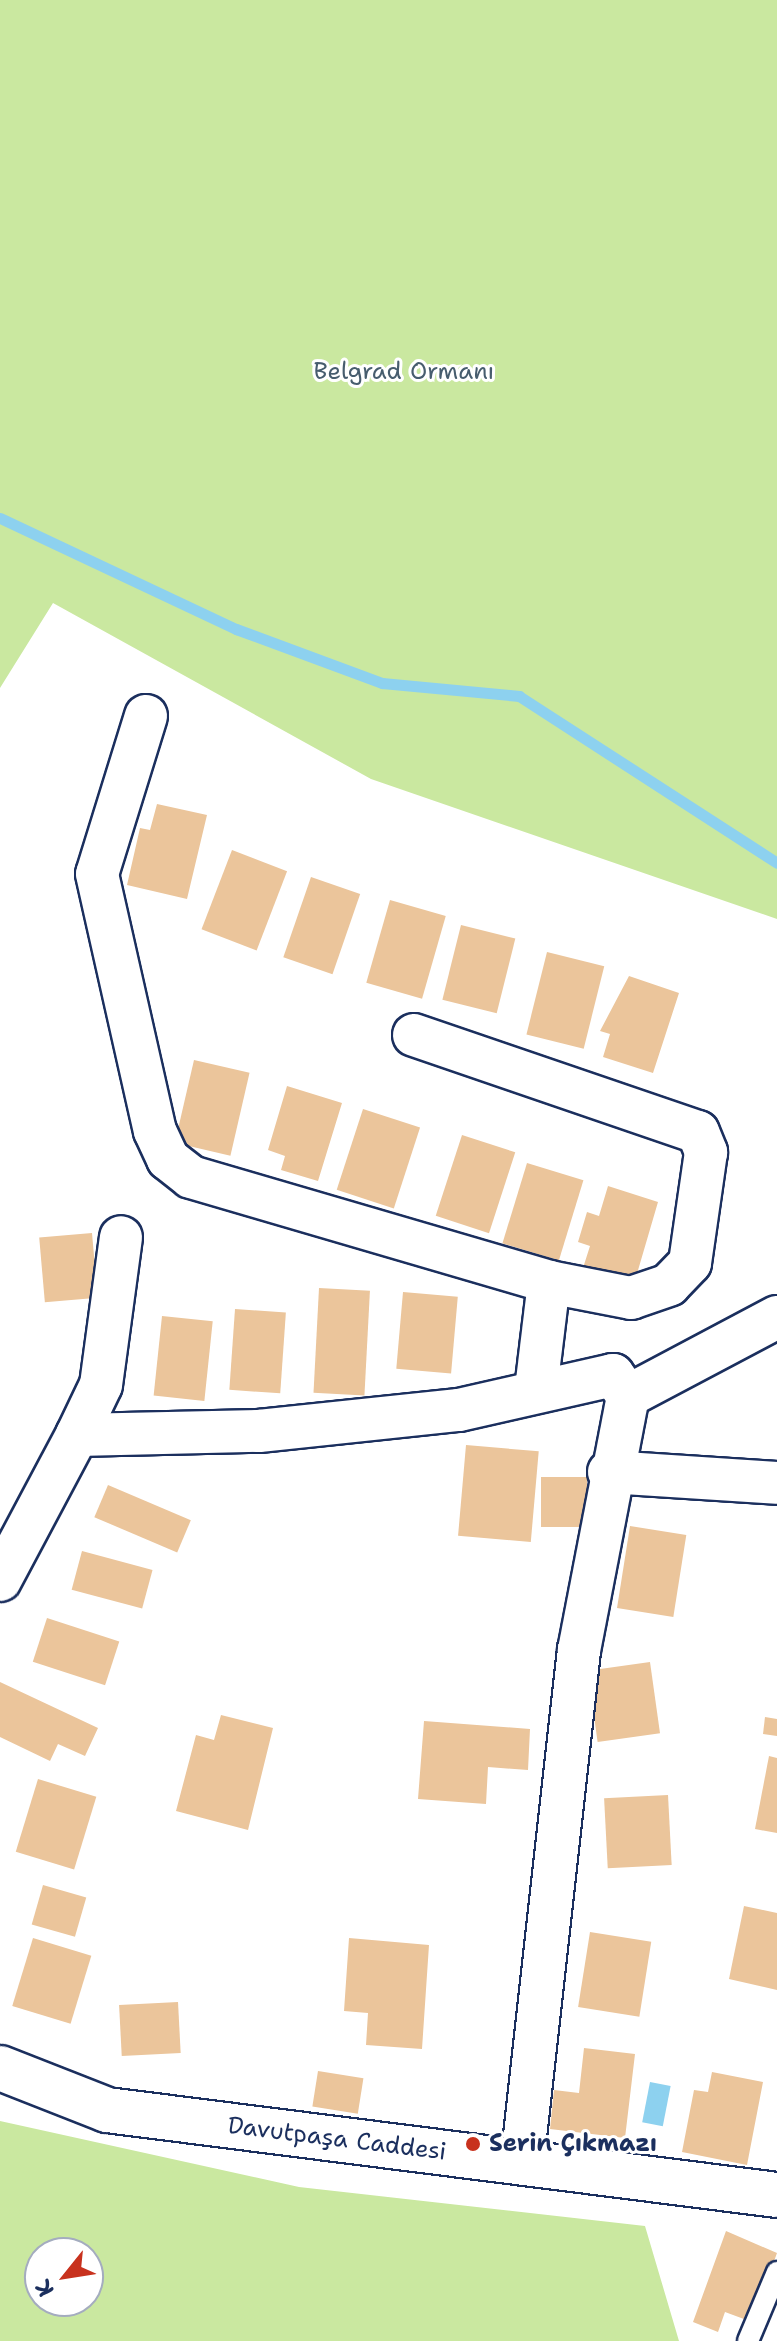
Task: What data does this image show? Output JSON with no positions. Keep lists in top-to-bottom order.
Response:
{
  "streets": {
    "street": ["Davutpaşa Caddesi"]
  },
  "parks": ["Belgrad Ormanı"],
  "places": ["Serin Çıkmazı"],
  "north": "bottom left"
}
